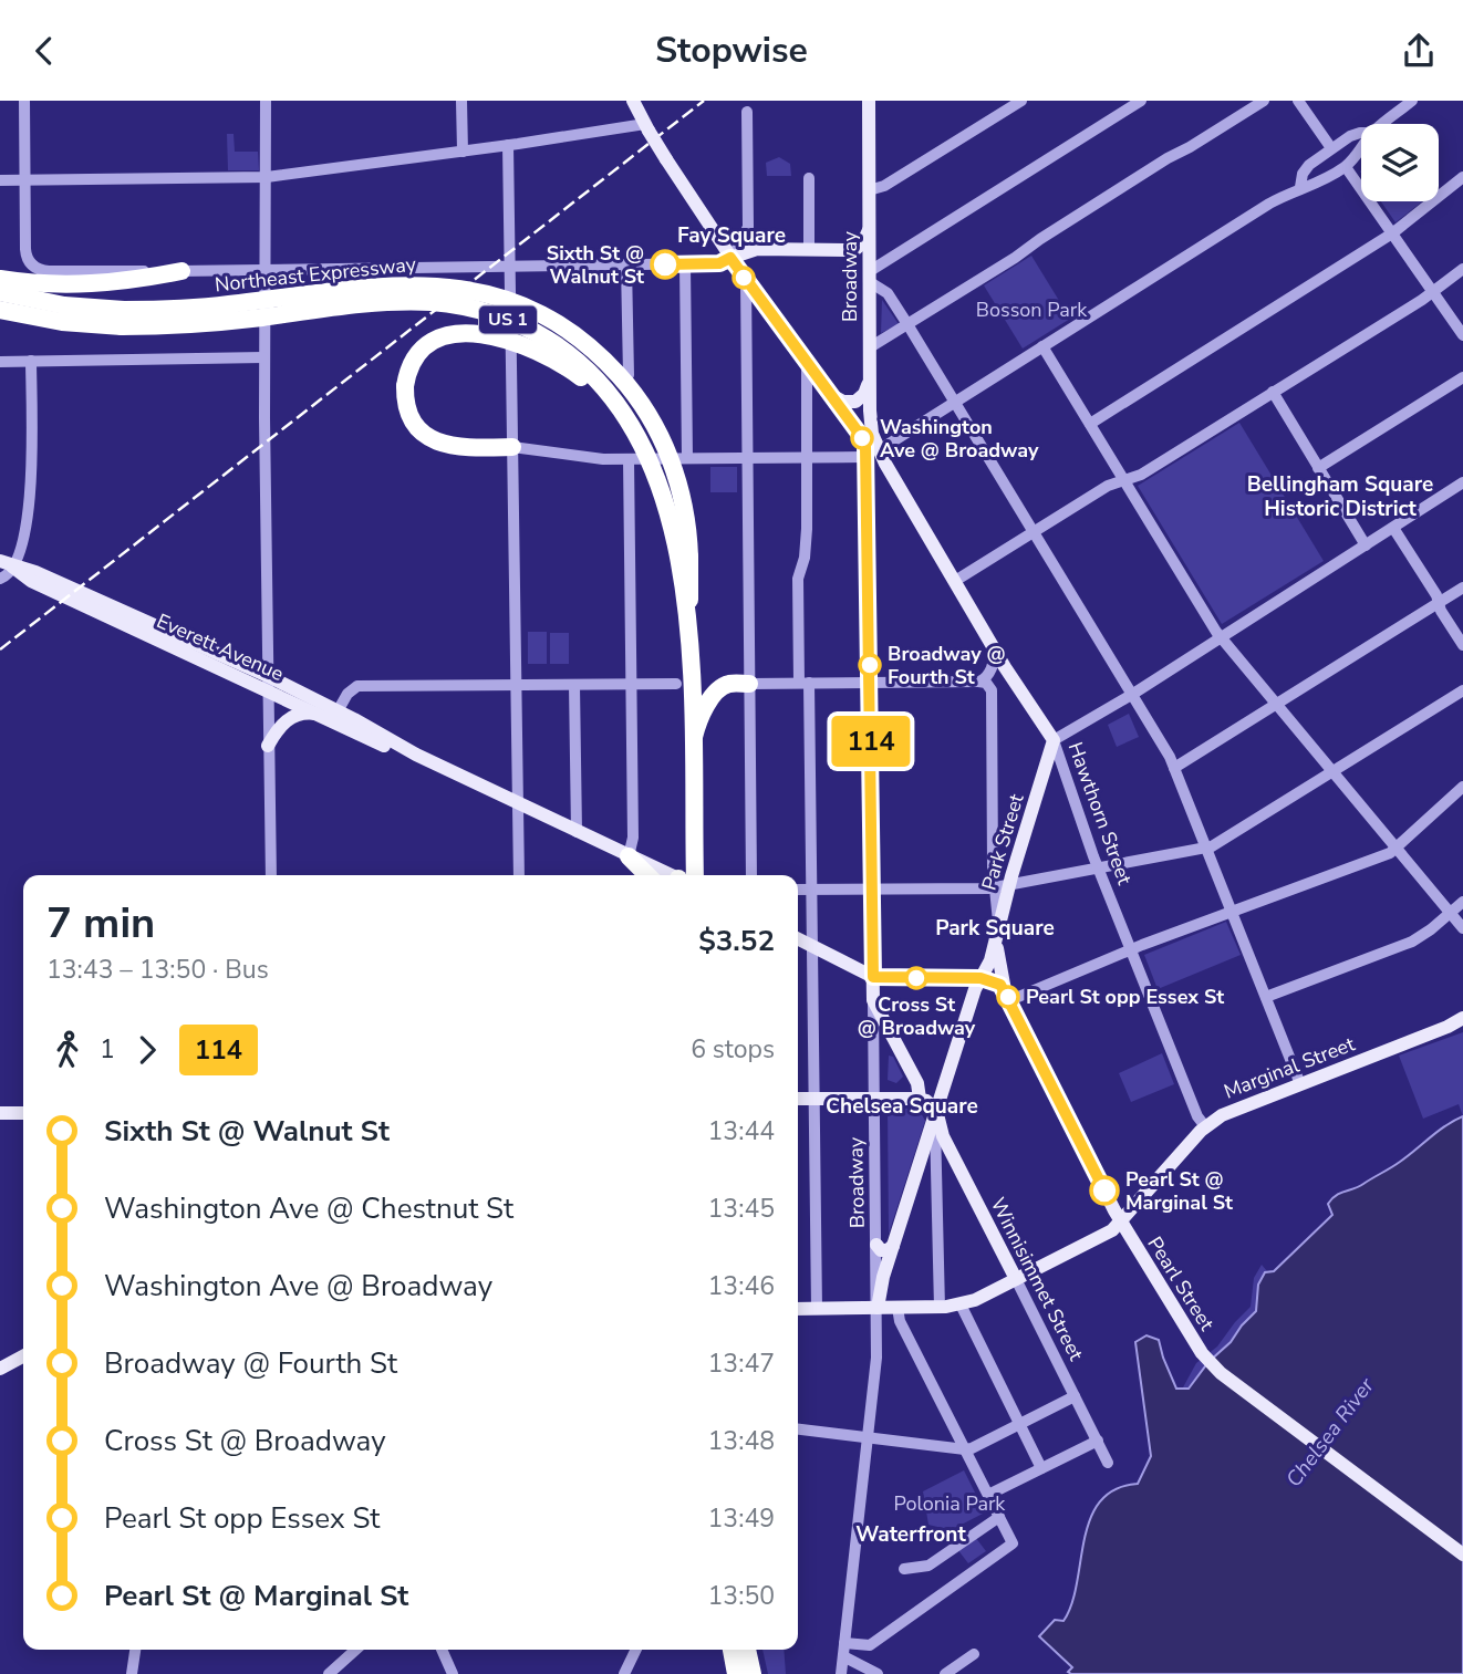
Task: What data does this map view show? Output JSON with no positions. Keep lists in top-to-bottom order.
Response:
{
  "streets": {
    "highway": ["Northeast Expressway", "US 1"],
    "main road": [
      "Broadway",
      "Everett Avenue",
      "Hawthorn Street",
      "Park Street",
      "Marginal Street",
      "Winnisimmet Street",
      "Pearl Street"
    ]
  },
  "crossings": [
    ["Broadway", "Hawthorn Street"],
    ["Broadway", "Park Street"],
    ["Broadway", "Marginal Street"],
    ["Hawthorn Street", "Park Street"],
    ["Hawthorn Street", "Marginal Street"],
    ["Park Street", "Marginal Street"],
    ["Park Street", "Winnisimmet Street"],
    ["Park Street", "Pearl Street"],
    ["Marginal Street", "Winnisimmet Street"],
    ["Marginal Street", "Pearl Street"]
  ],
  "districts": [
    "Fay Square",
    "Bellingham Square Historic District",
    "Park Square",
    "Chelsea Square",
    "Waterfront"
  ],
  "water": ["Chelsea River"],
  "parks": ["Bosson Park", "Polonia Park"],
  "places": [
    "Sixth St @ Walnut St",
    "Washington Ave @ Broadway",
    "Broadway @ Fourth St",
    "Cross St @ Broadway",
    "Pearl St opp Essex St",
    "Pearl St @ Marginal St"
  ],
  "lines": ["bus line 114"],
  "page": {
    "header": "Stopwise",
    "on_map": "114",
    "heading": ["7 min", "13:43 – 13:50 · Bus", "$3.52"],
    "legs": ["1", "114", "6 stops"],
    "list": [
      {
        "name": "Sixth St @ Walnut St",
        "value": "13:44"
      },
      {
        "name": "Washington Ave @ Chestnut St",
        "value": "13:45"
      },
      {
        "name": "Washington Ave @ Broadway",
        "value": "13:46"
      },
      {
        "name": "Broadway @ Fourth St",
        "value": "13:47"
      },
      {
        "name": "Cross St @ Broadway",
        "value": "13:48"
      },
      {
        "name": "Pearl St opp Essex St",
        "value": "13:49"
      },
      {
        "name": "Pearl St @ Marginal St",
        "value": "13:50"
      }
    ]
  }
}
